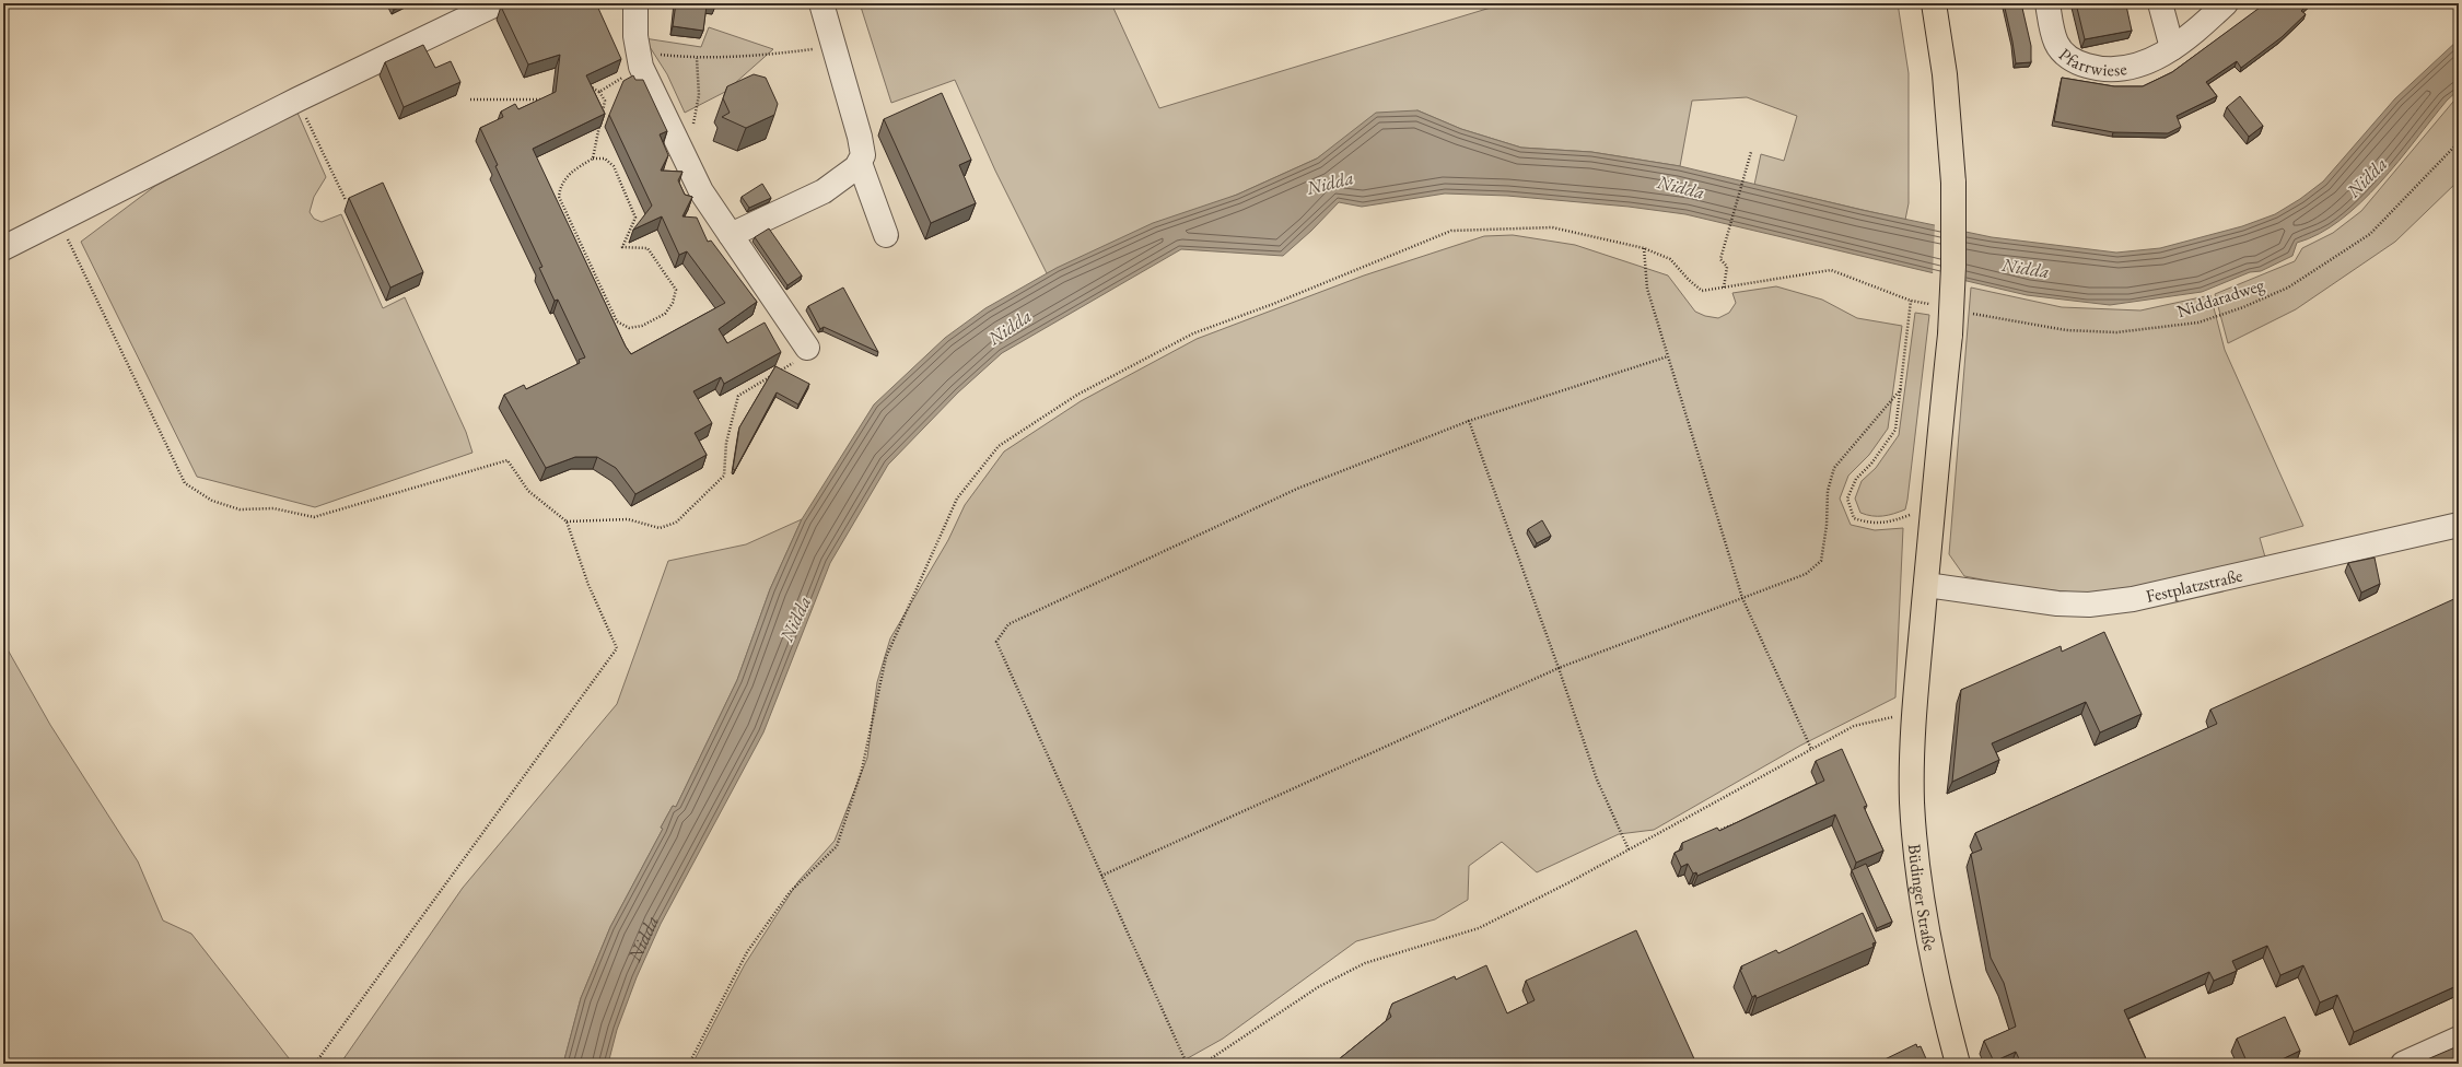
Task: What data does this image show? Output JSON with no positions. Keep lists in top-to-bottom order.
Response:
{
  "streets": {
    "main road": ["Büdinger Straße"],
    "street": ["Pfarrwiese", "Festplatzstraße"],
    "path": ["Niddaradweg"]
  },
  "crossings": [
    ["Festplatzstraße", "Büdinger Straße"]
  ],
  "water": ["Nidda"]
}
